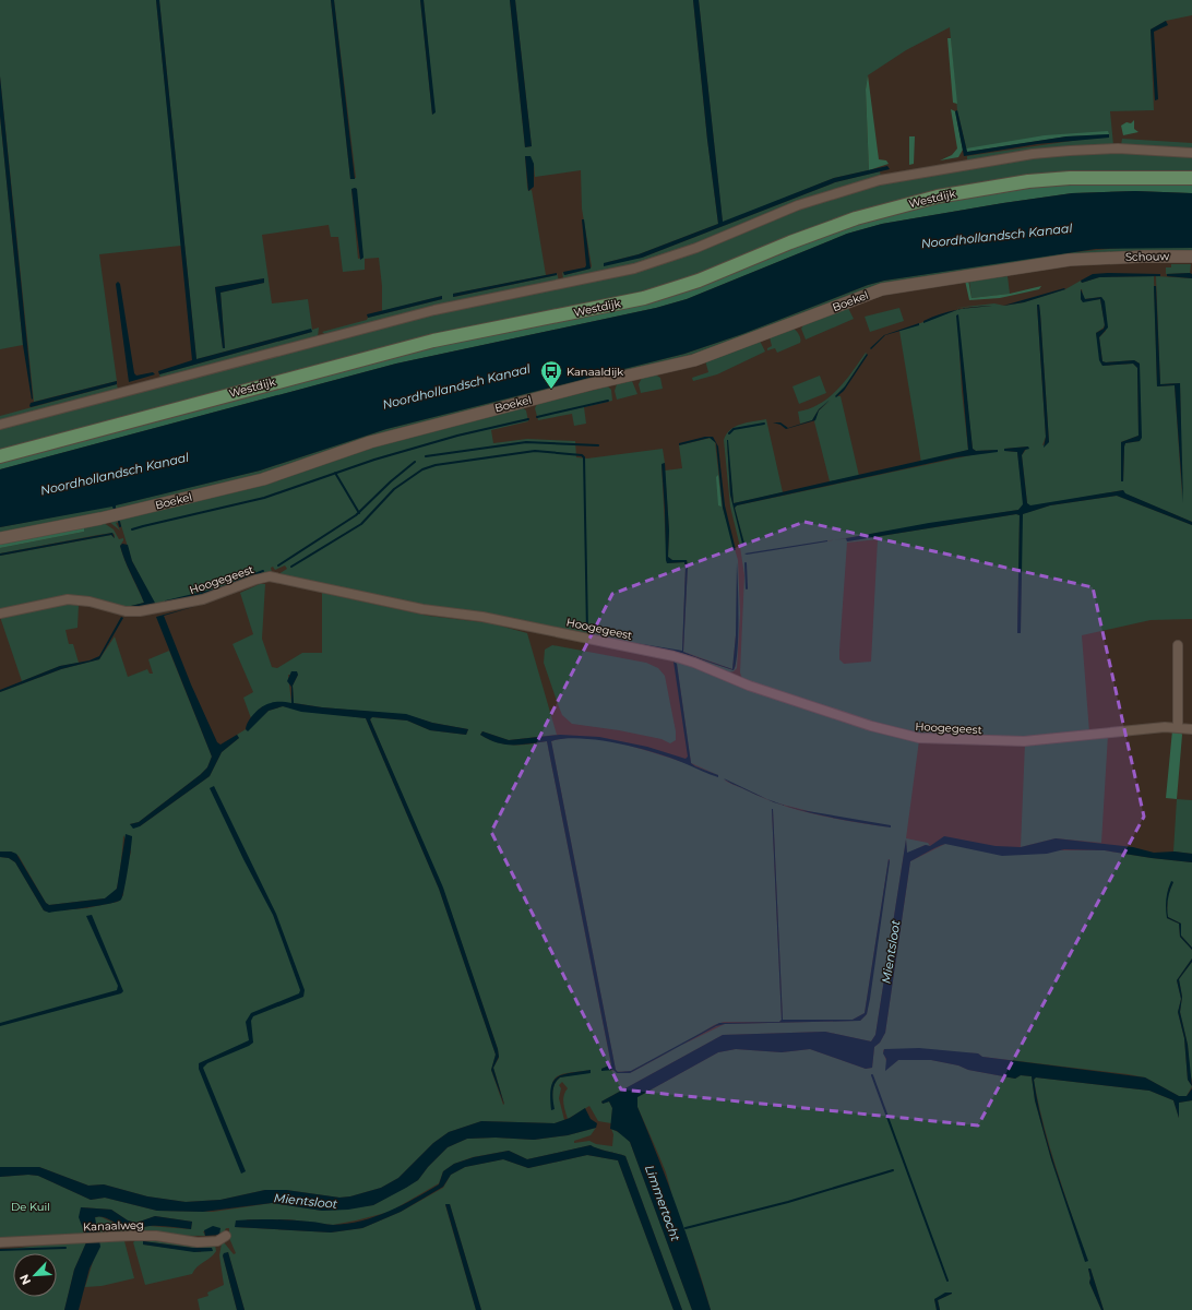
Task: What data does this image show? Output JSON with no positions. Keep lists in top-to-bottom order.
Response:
{
  "streets": {
    "main road": ["Westdijk"],
    "street": [
      "Schouw",
      "Boekel",
      "Hoogegeest",
      "Kanaalweg"
    ]
  },
  "crossings": [
    ["Schouw", "Boekel"]
  ],
  "water": ["Noordhollandsch Kanaal", "Mientsloot", "Limmertocht"],
  "parks": ["De Kuil"],
  "places": {
    "bus stop": ["Kanaaldijk"]
  },
  "north": "bottom left"
}
